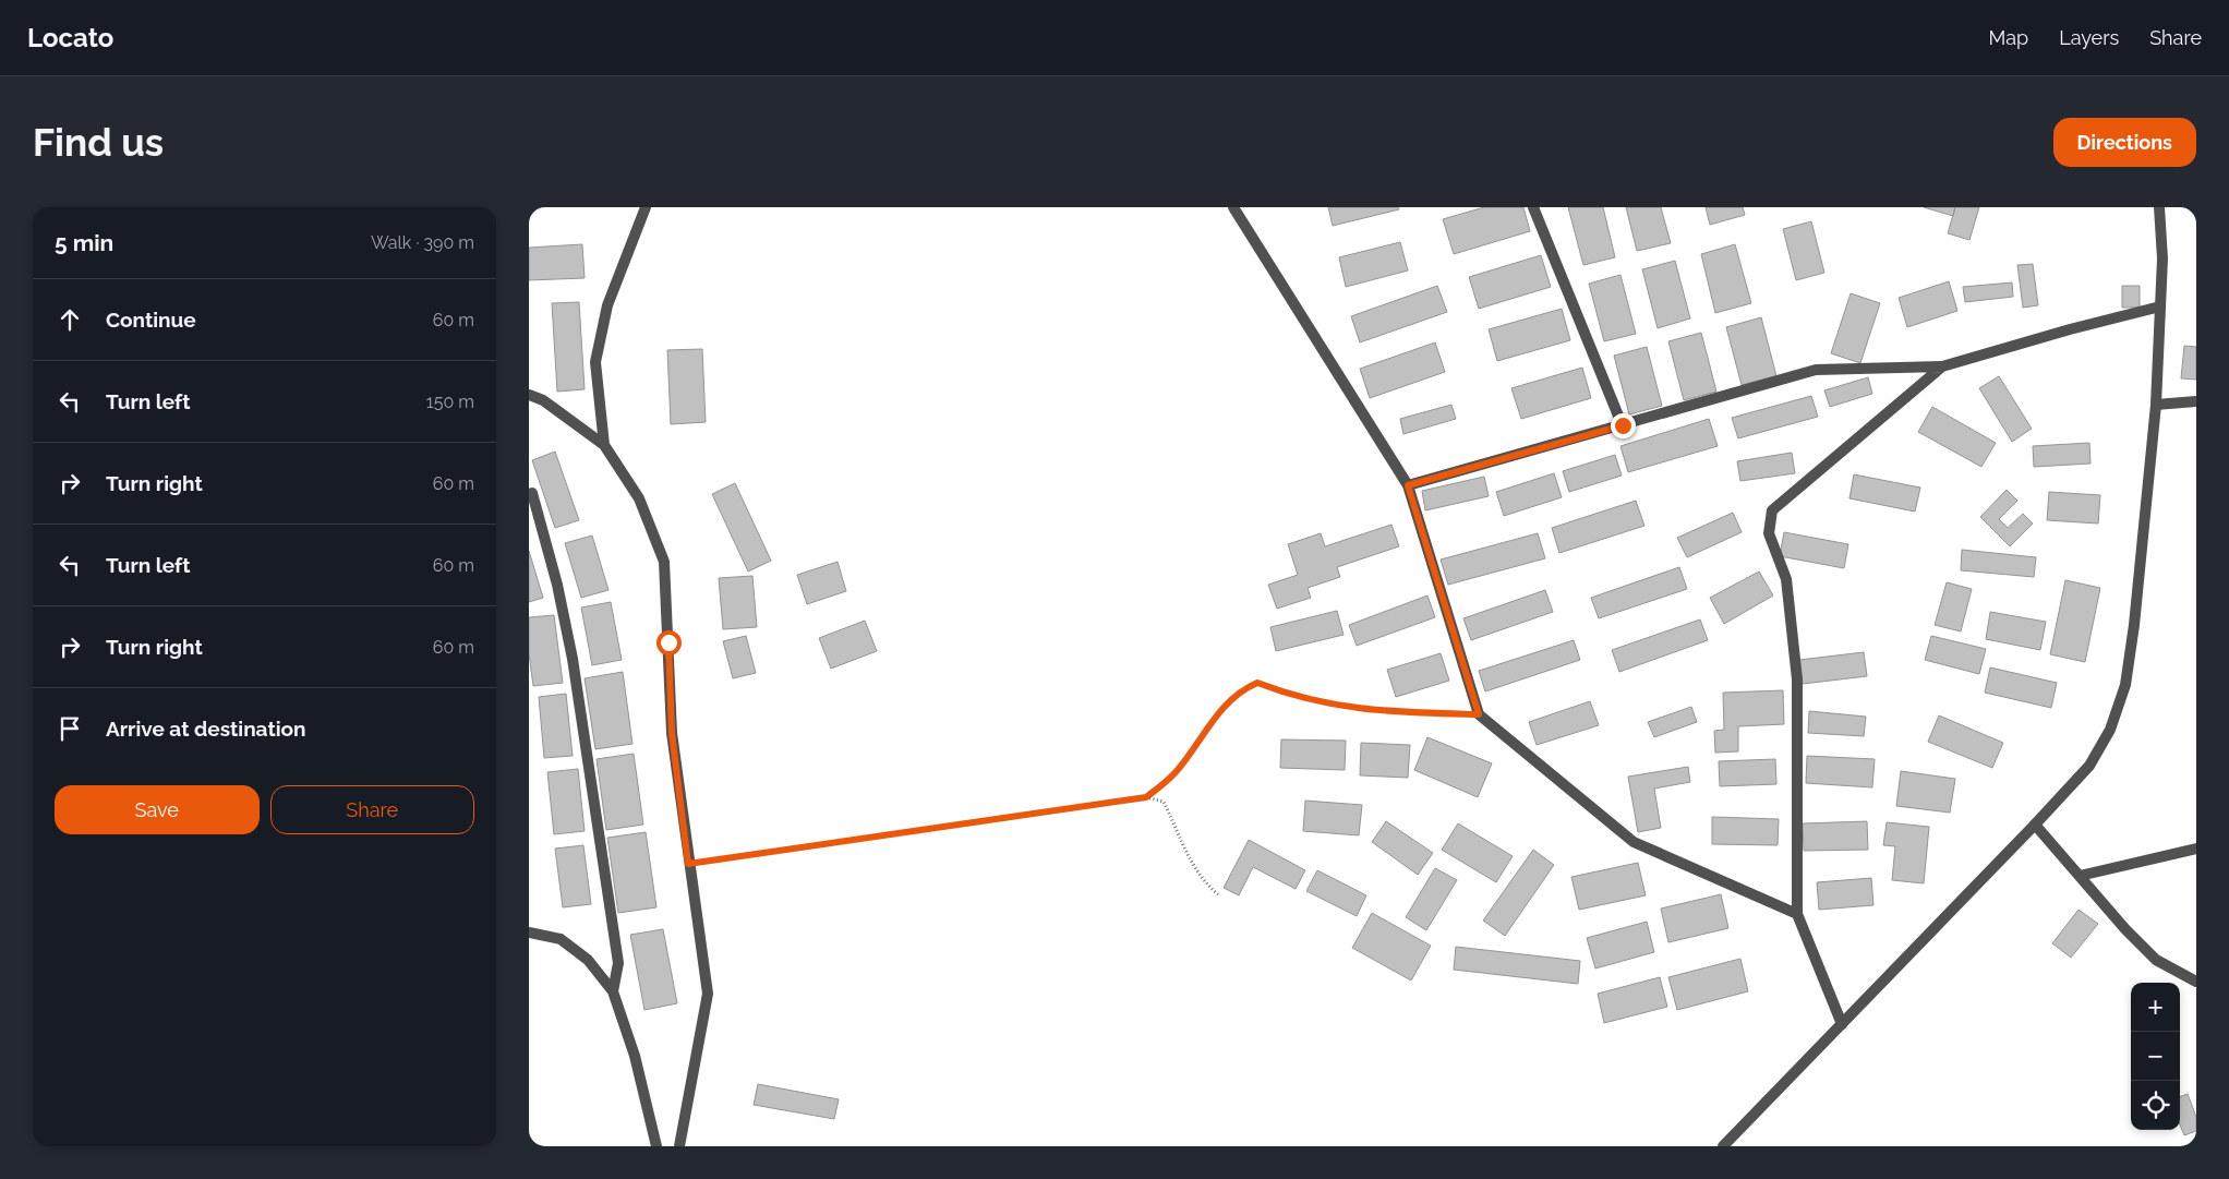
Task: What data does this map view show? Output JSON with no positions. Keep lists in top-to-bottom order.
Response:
{
  "page": {
    "header": "Locato",
    "nav": ["Map", "Layers", "Share"],
    "buttons": [
      "Directions",
      ["Save", "Share"]
    ],
    "title": "Find us",
    "heading": ["5 min", "Walk · 390 m"],
    "list": [
      ["Continue", "60 m"],
      ["Turn left", "150 m"],
      ["Turn right", "60 m"],
      ["Turn left", "60 m"],
      ["Turn right", "60 m"],
      "Arrive at destination"
    ],
    "map_buttons": ["+", "−"]
  }
}
